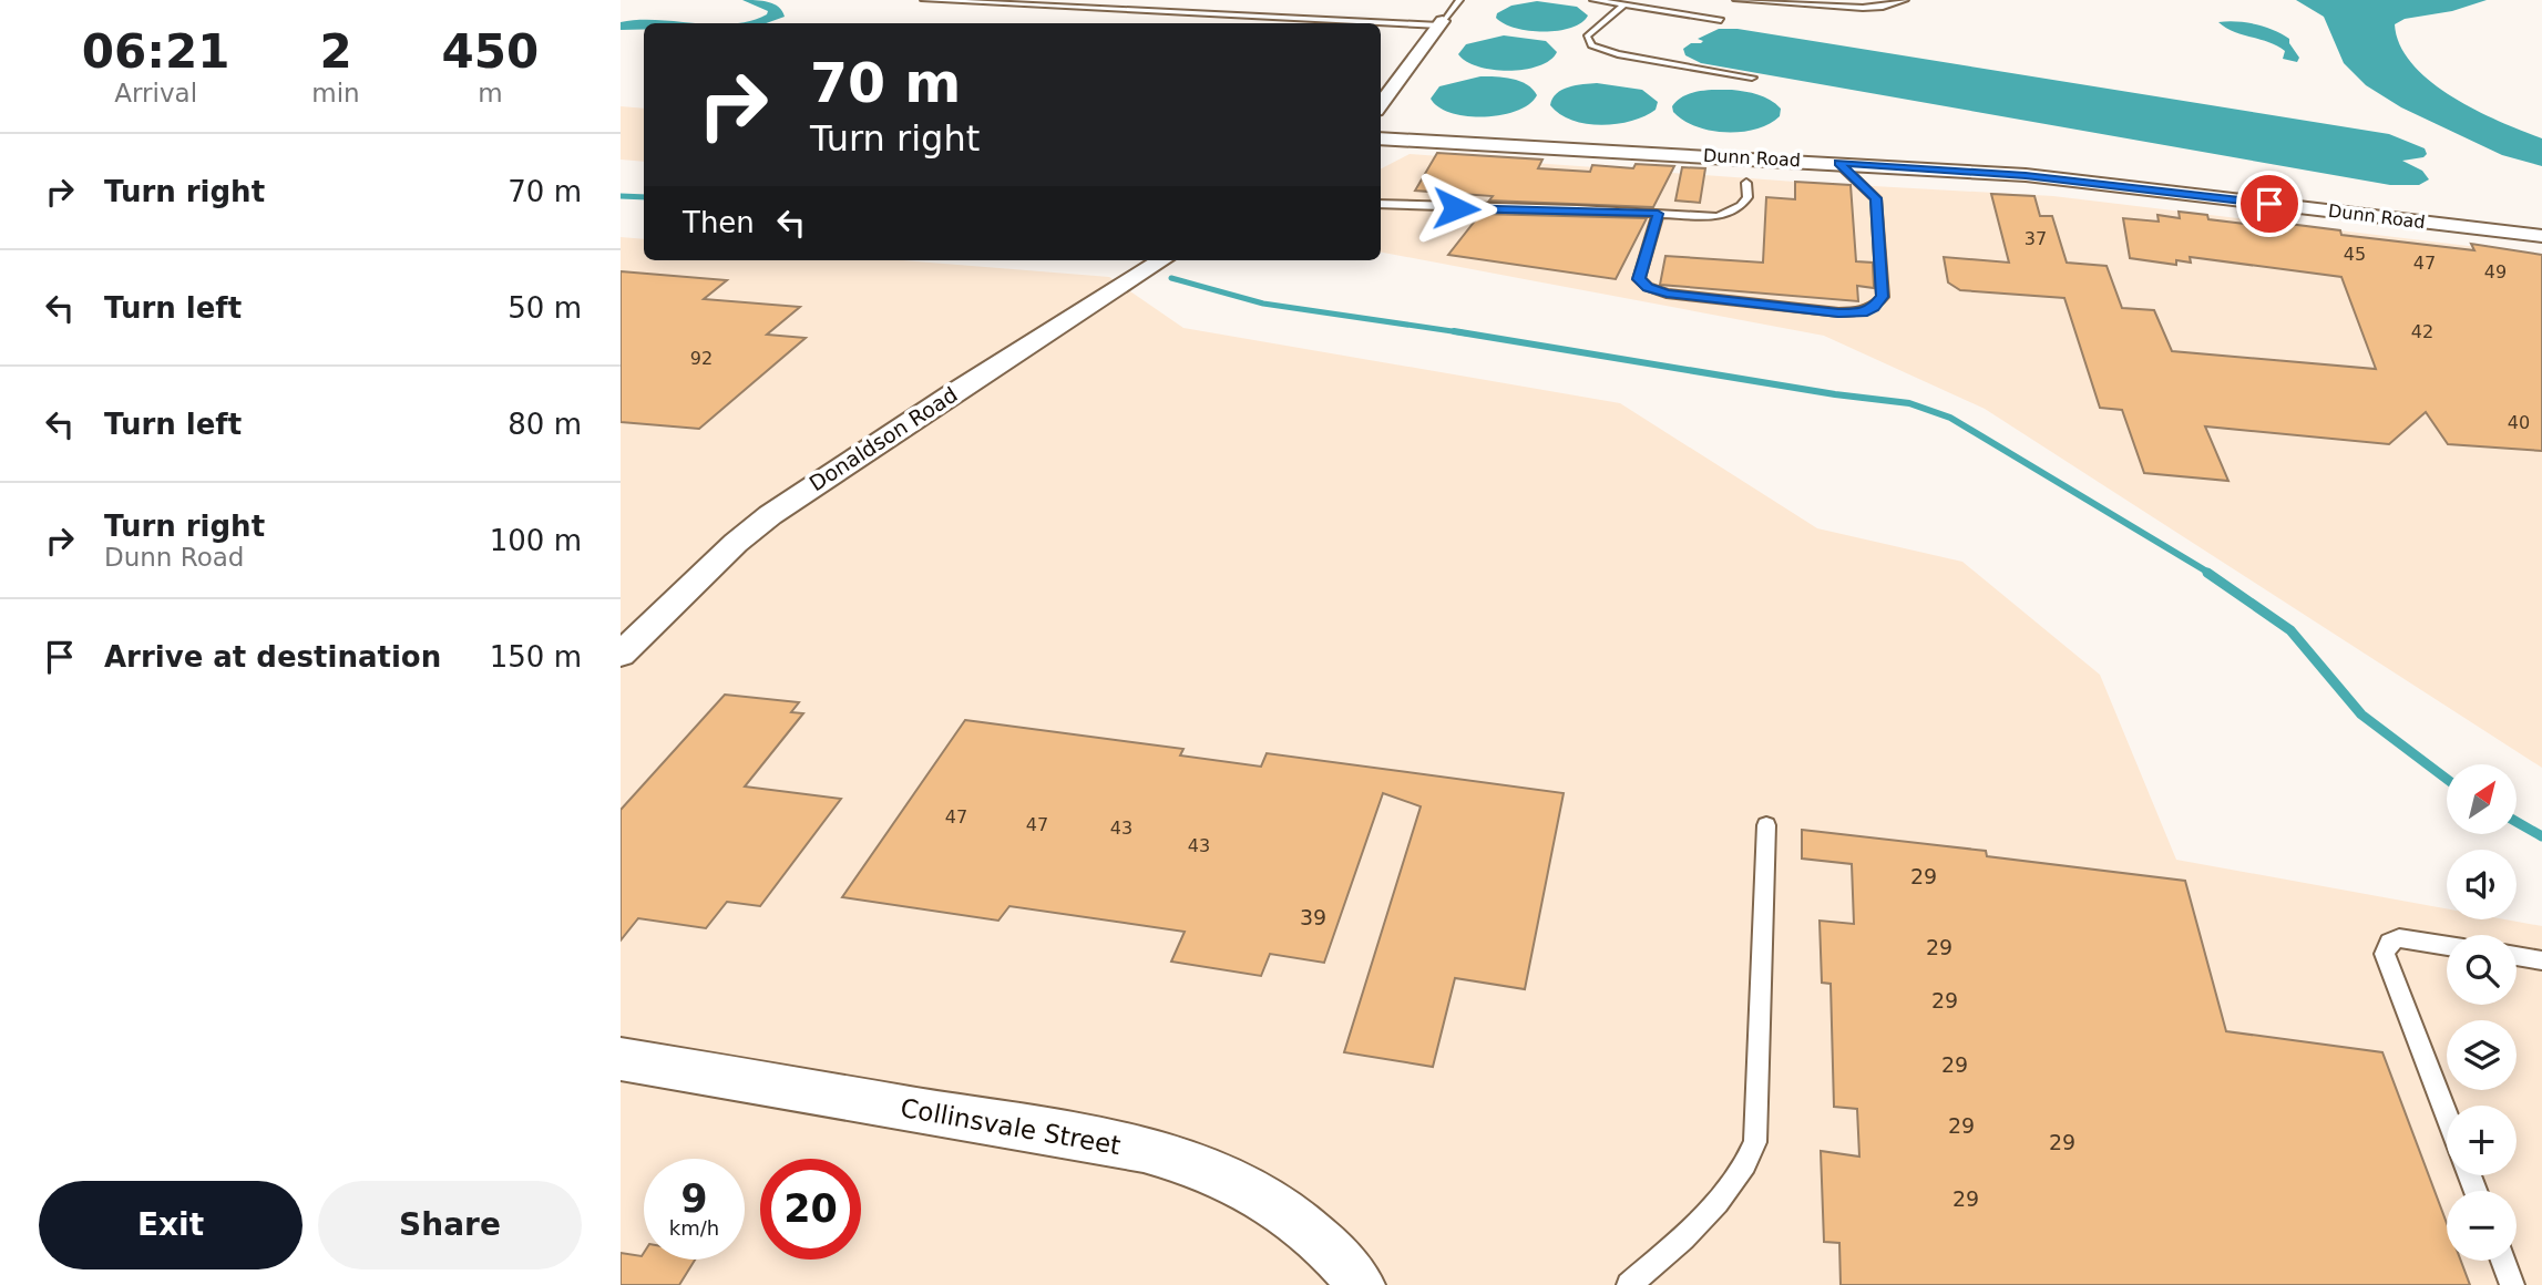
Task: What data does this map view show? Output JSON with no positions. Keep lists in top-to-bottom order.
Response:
{
  "streets": {
    "street": ["Dunn Road", "Donaldson Road", "Collinsvale Street"]
  },
  "house_numbers": [
    "37",
    "45",
    "47",
    "49",
    "42",
    "92",
    "40",
    "47",
    "47",
    "43",
    "43",
    "29",
    "39",
    "29",
    "29",
    "29",
    "29",
    "29",
    "29"
  ],
  "north": "top right",
  "page": {
    "eta": [
      "06:21",
      "Arrival",
      "2",
      "min",
      "450",
      "m"
    ],
    "turn": ["70 m", "Turn right"],
    "list": [
      {
        "name": "Turn right",
        "value": "70 m"
      },
      {
        "name": "Turn left",
        "value": "50 m"
      },
      {
        "name": "Turn left",
        "value": "80 m"
      },
      {
        "name": "Turn right",
        "note": "Dunn Road",
        "value": "100 m"
      },
      {
        "name": "Arrive at destination",
        "value": "150 m"
      }
    ],
    "then": "Then",
    "map_buttons": ["+", "−"],
    "speed": "9 km/h",
    "limit": "20",
    "buttons": ["Exit", "Share"]
  }
}
